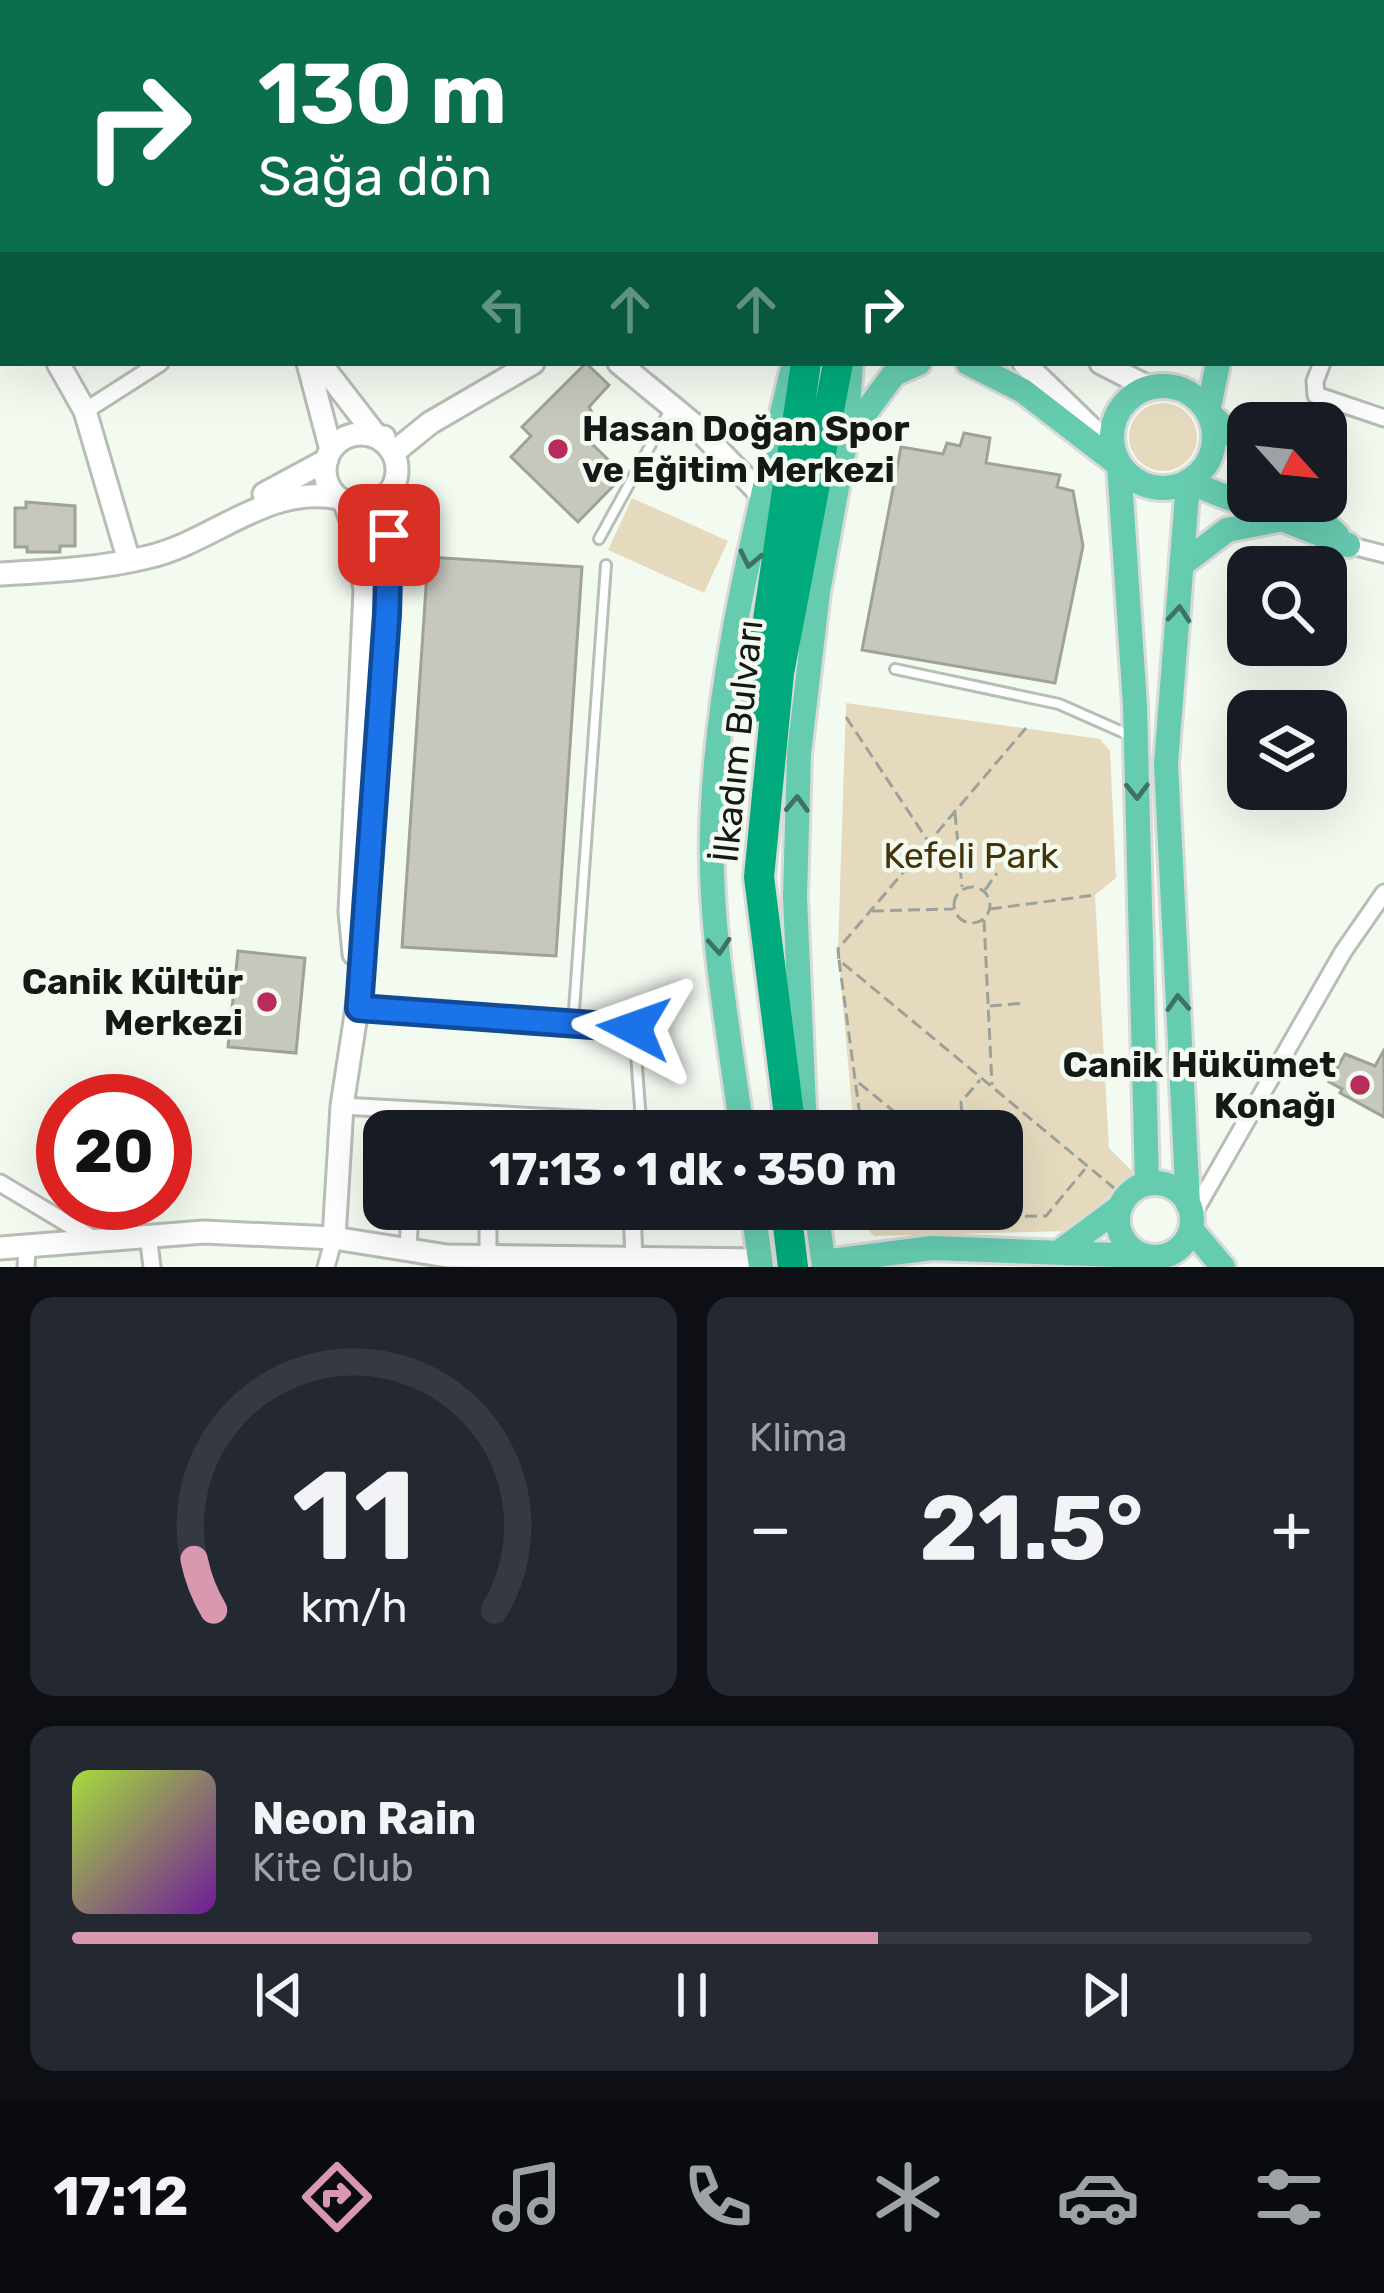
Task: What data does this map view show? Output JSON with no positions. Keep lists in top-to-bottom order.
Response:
{
  "streets": {
    "highway": ["İlkadım Bulvarı"]
  },
  "parks": ["Kefeli Park"],
  "places": ["Hasan Doğan Spor ve Eğitim Merkezi", "Canik Kültür Merkezi", "Canik Hükümet Konağı"],
  "north": "bottom right",
  "page": {
    "turn": ["130 m", "Sağa dön"],
    "limit": "20",
    "trip": "17:13 · 1 dk · 350 m",
    "tile": "Klima",
    "heat": ["−", "21.5°", "+"],
    "song": ["Neon Rain", "Kite Club"],
    "tabs": "17:12",
    "gauge": ["11", "km/h"]
  }
}
